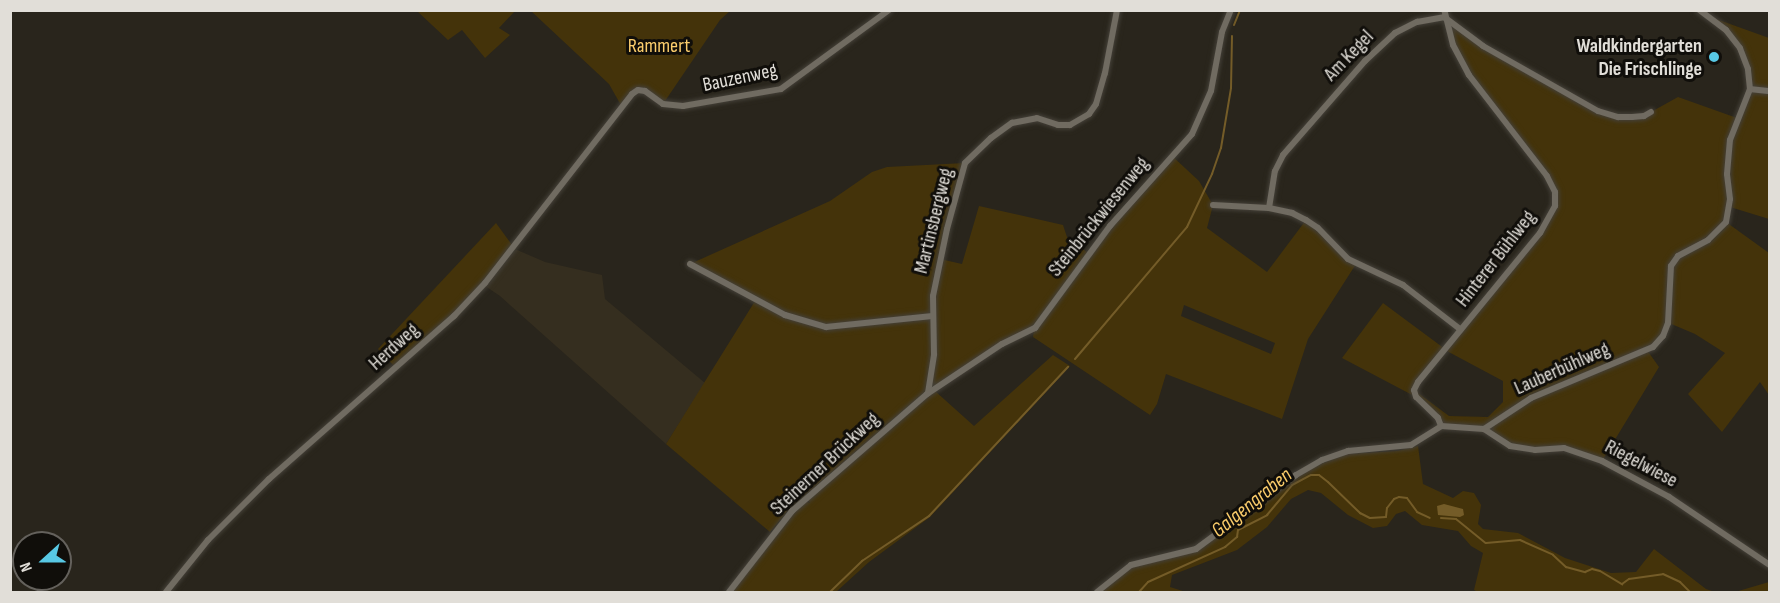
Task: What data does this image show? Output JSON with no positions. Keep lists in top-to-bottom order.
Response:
{
  "streets": {
    "street": [
      "Am Kegel",
      "Bauzenweg",
      "Steinbrückwiesenweg",
      "Martinsbergweg",
      "Hinterer Bühlweg",
      "Herdweg",
      "Lauberbühlweg",
      "Steinerner Brückweg",
      "Riegelwiese"
    ]
  },
  "crossings": [
    ["Am Kegel", "Hinterer Bühlweg"],
    ["Bauzenweg", "Herdweg"],
    ["Steinbrückwiesenweg", "Martinsbergweg"],
    ["Steinbrückwiesenweg", "Steinerner Brückweg"],
    ["Martinsbergweg", "Steinerner Brückweg"],
    ["Lauberbühlweg", "Riegelwiese"]
  ],
  "water": ["Galgengraben"],
  "parks": ["Rammert"],
  "places": ["Waldkindergarten Die Frischlinge"],
  "north": "left"
}
